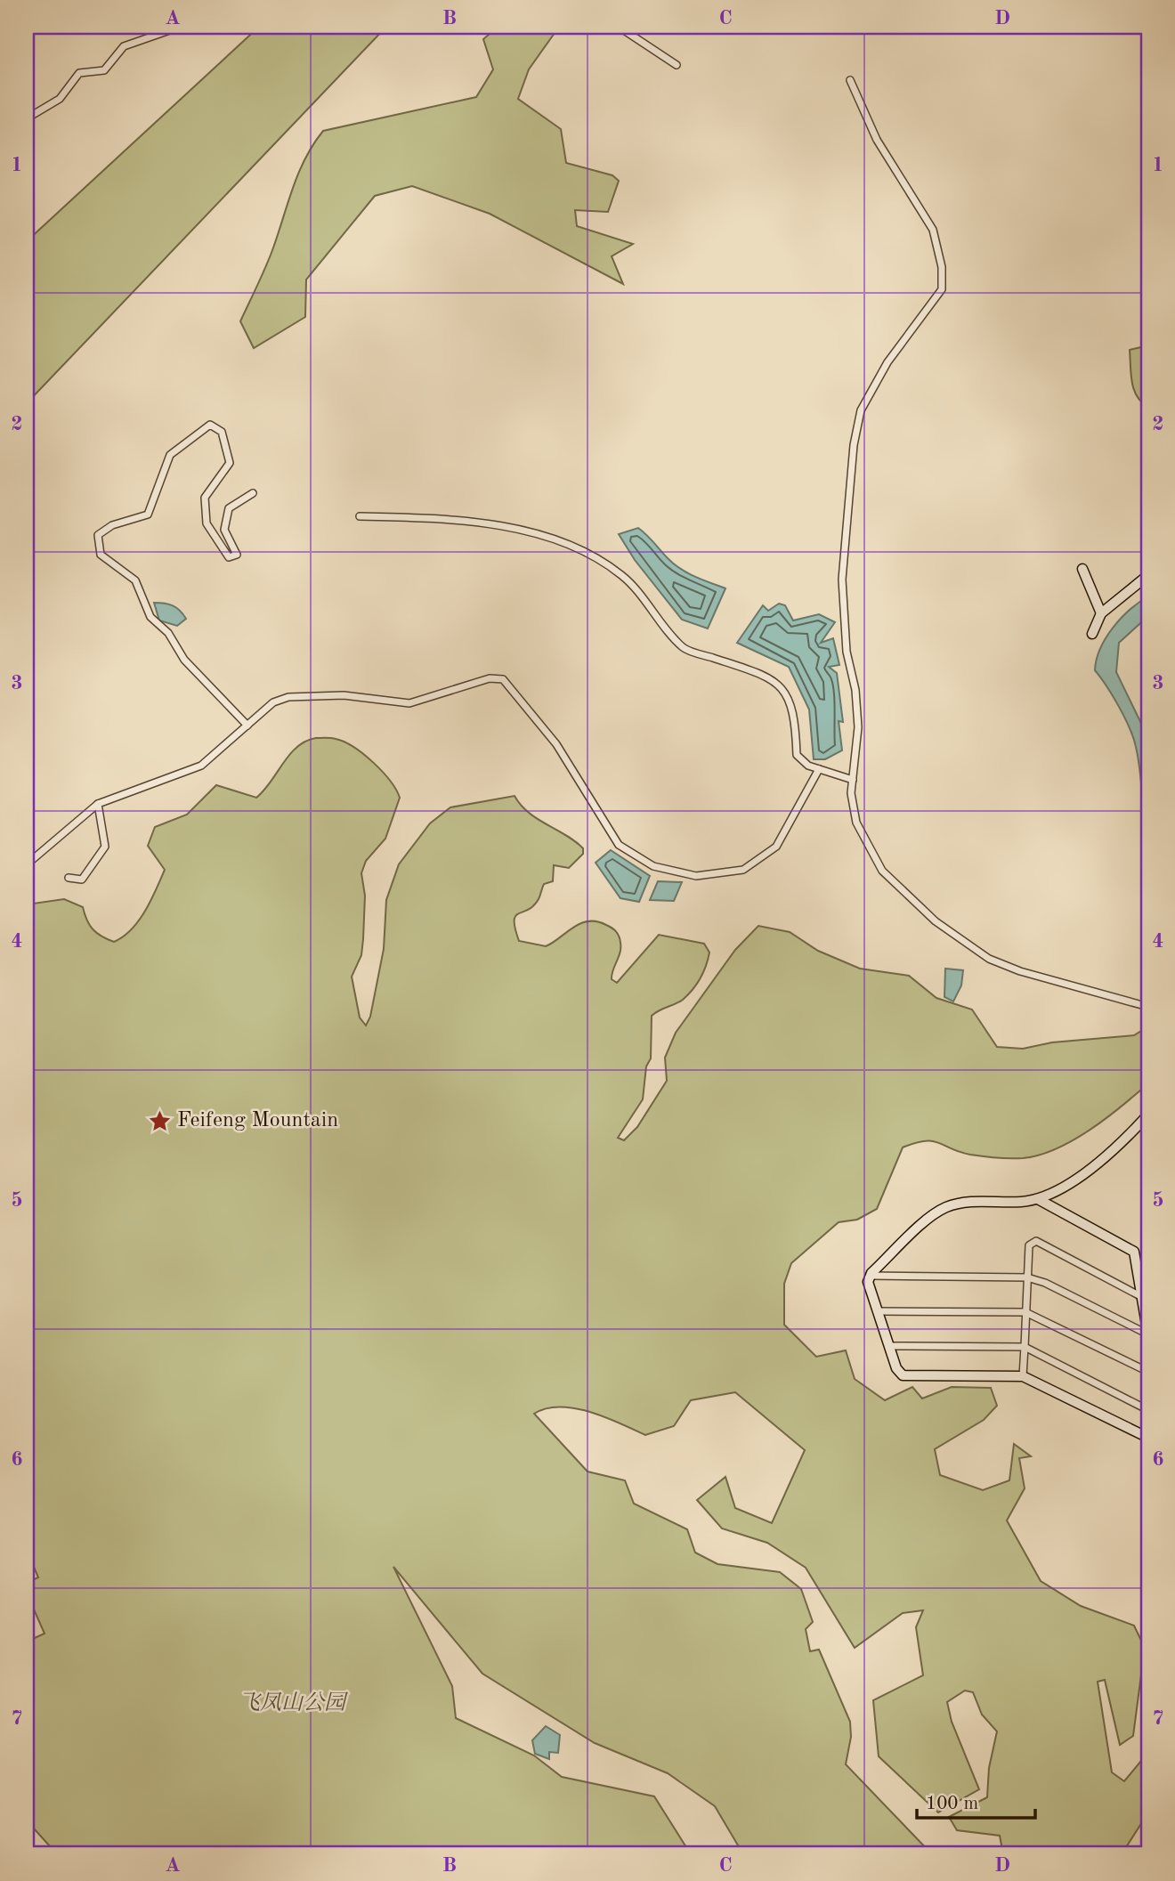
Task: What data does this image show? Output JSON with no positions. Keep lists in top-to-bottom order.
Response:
{
  "parks": ["飞凤山公园"],
  "places": {
    "place": ["Feifeng Mountain"]
  },
  "scale_bar": "100 m",
  "grid": {
    "columns": [
      "A",
      "B",
      "C",
      "D"
    ],
    "rows": [
      "1",
      "2",
      "3",
      "4",
      "5",
      "6",
      "7"
    ]
  }
}
